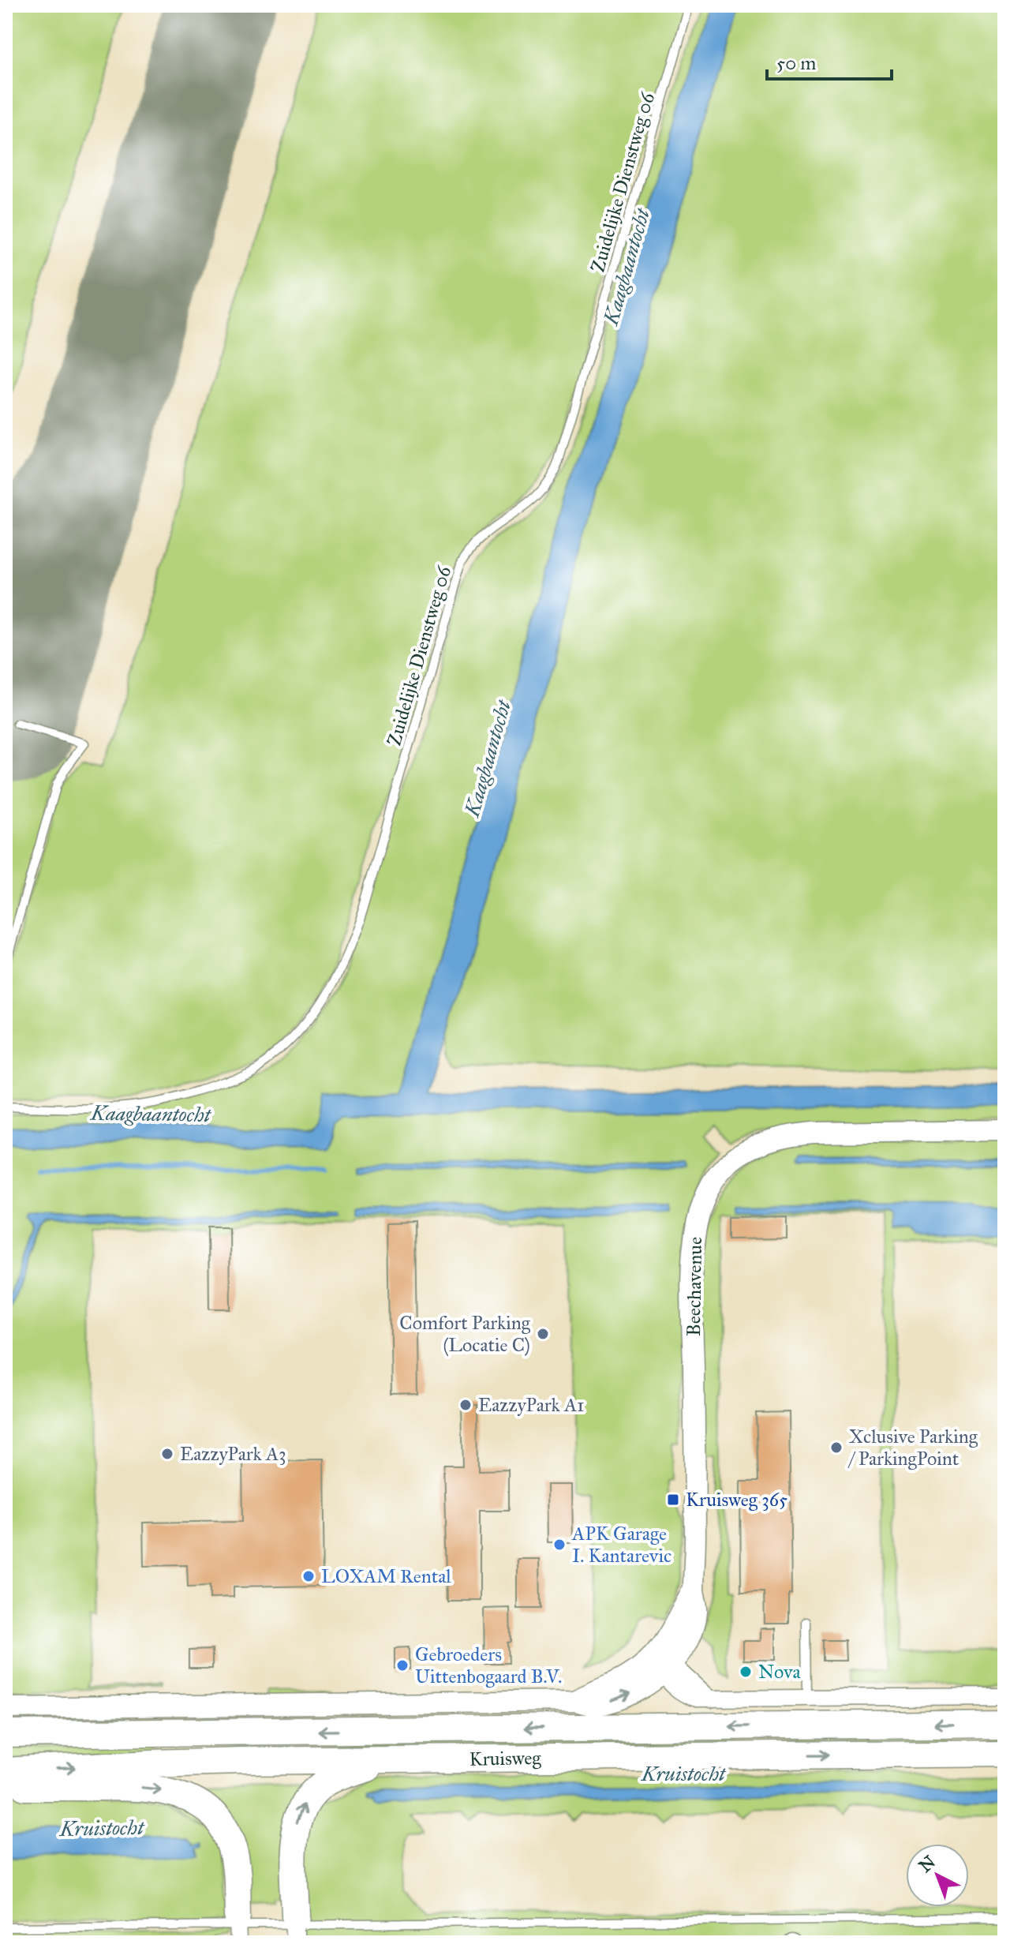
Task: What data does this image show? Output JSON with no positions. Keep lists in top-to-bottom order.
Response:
{
  "streets": {
    "highway": ["Kruisweg"],
    "street": ["Beechavenue"],
    "lane": ["Zuidelijke Dienstweg 06"]
  },
  "water": ["Kaagbaantocht", "Kruistocht"],
  "places": {
    "other": [
      "Comfort Parking (Locatie C)",
      "EazzyPark A1",
      "Xclusive Parking / ParkingPoint",
      "EazzyPark A3",
      "APK Garage I. Kantarevic",
      "LOXAM Rental",
      "Gebroeders Uittenbogaard B.V.",
      "Nova"
    ],
    "transit": ["Kruisweg 365"]
  },
  "scale_bar": "50 m",
  "north": "top left"
}
